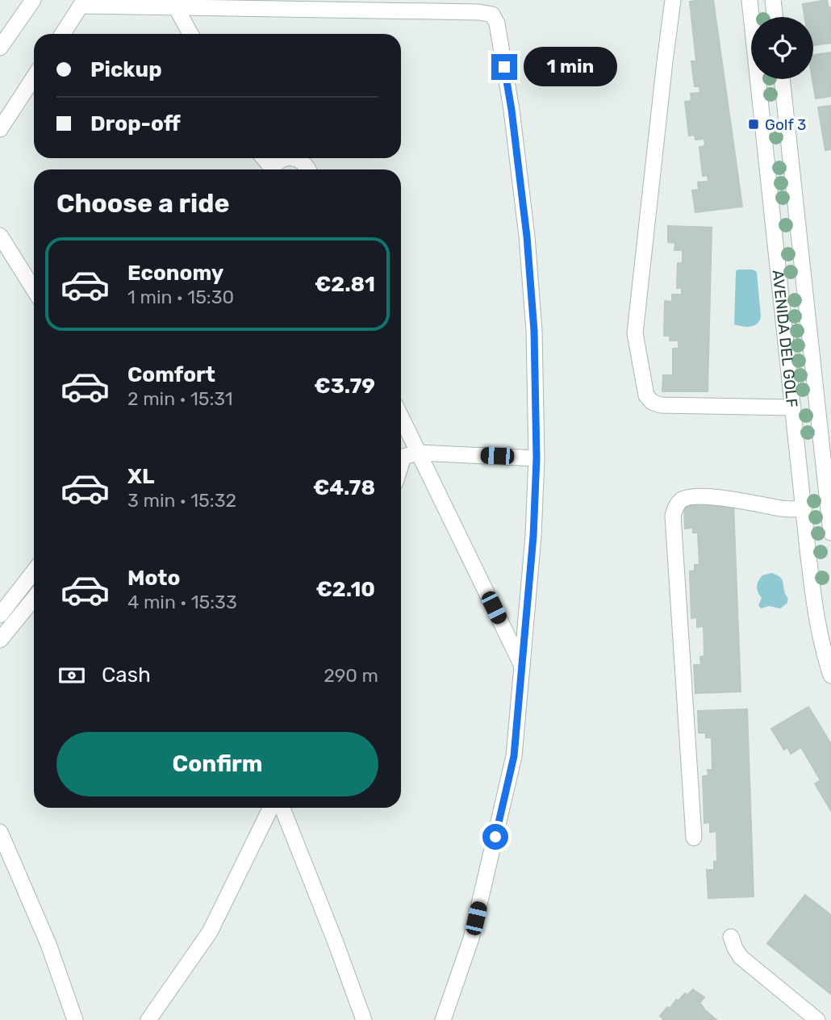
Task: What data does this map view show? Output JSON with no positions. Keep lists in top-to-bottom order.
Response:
{
  "streets": {
    "street": ["AVENIDA DEL GOLF"]
  },
  "places": {
    "transit": ["Golf 3"]
  },
  "page": {
    "banner": ["Pickup", "Drop-off"],
    "bubble": "1 min",
    "heading": "Choose a ride",
    "list": [
      {
        "name": "Economy",
        "note": "1 min · 15:30",
        "value": "€2.81"
      },
      {
        "name": "Comfort",
        "note": "2 min · 15:31",
        "value": "€3.79"
      },
      {
        "name": "XL",
        "note": "3 min · 15:32",
        "value": "€4.78"
      },
      {
        "name": "Moto",
        "note": "4 min · 15:33",
        "value": "€2.10"
      }
    ],
    "pay": ["Cash", "290 m"],
    "buttons": "Confirm"
  }
}
